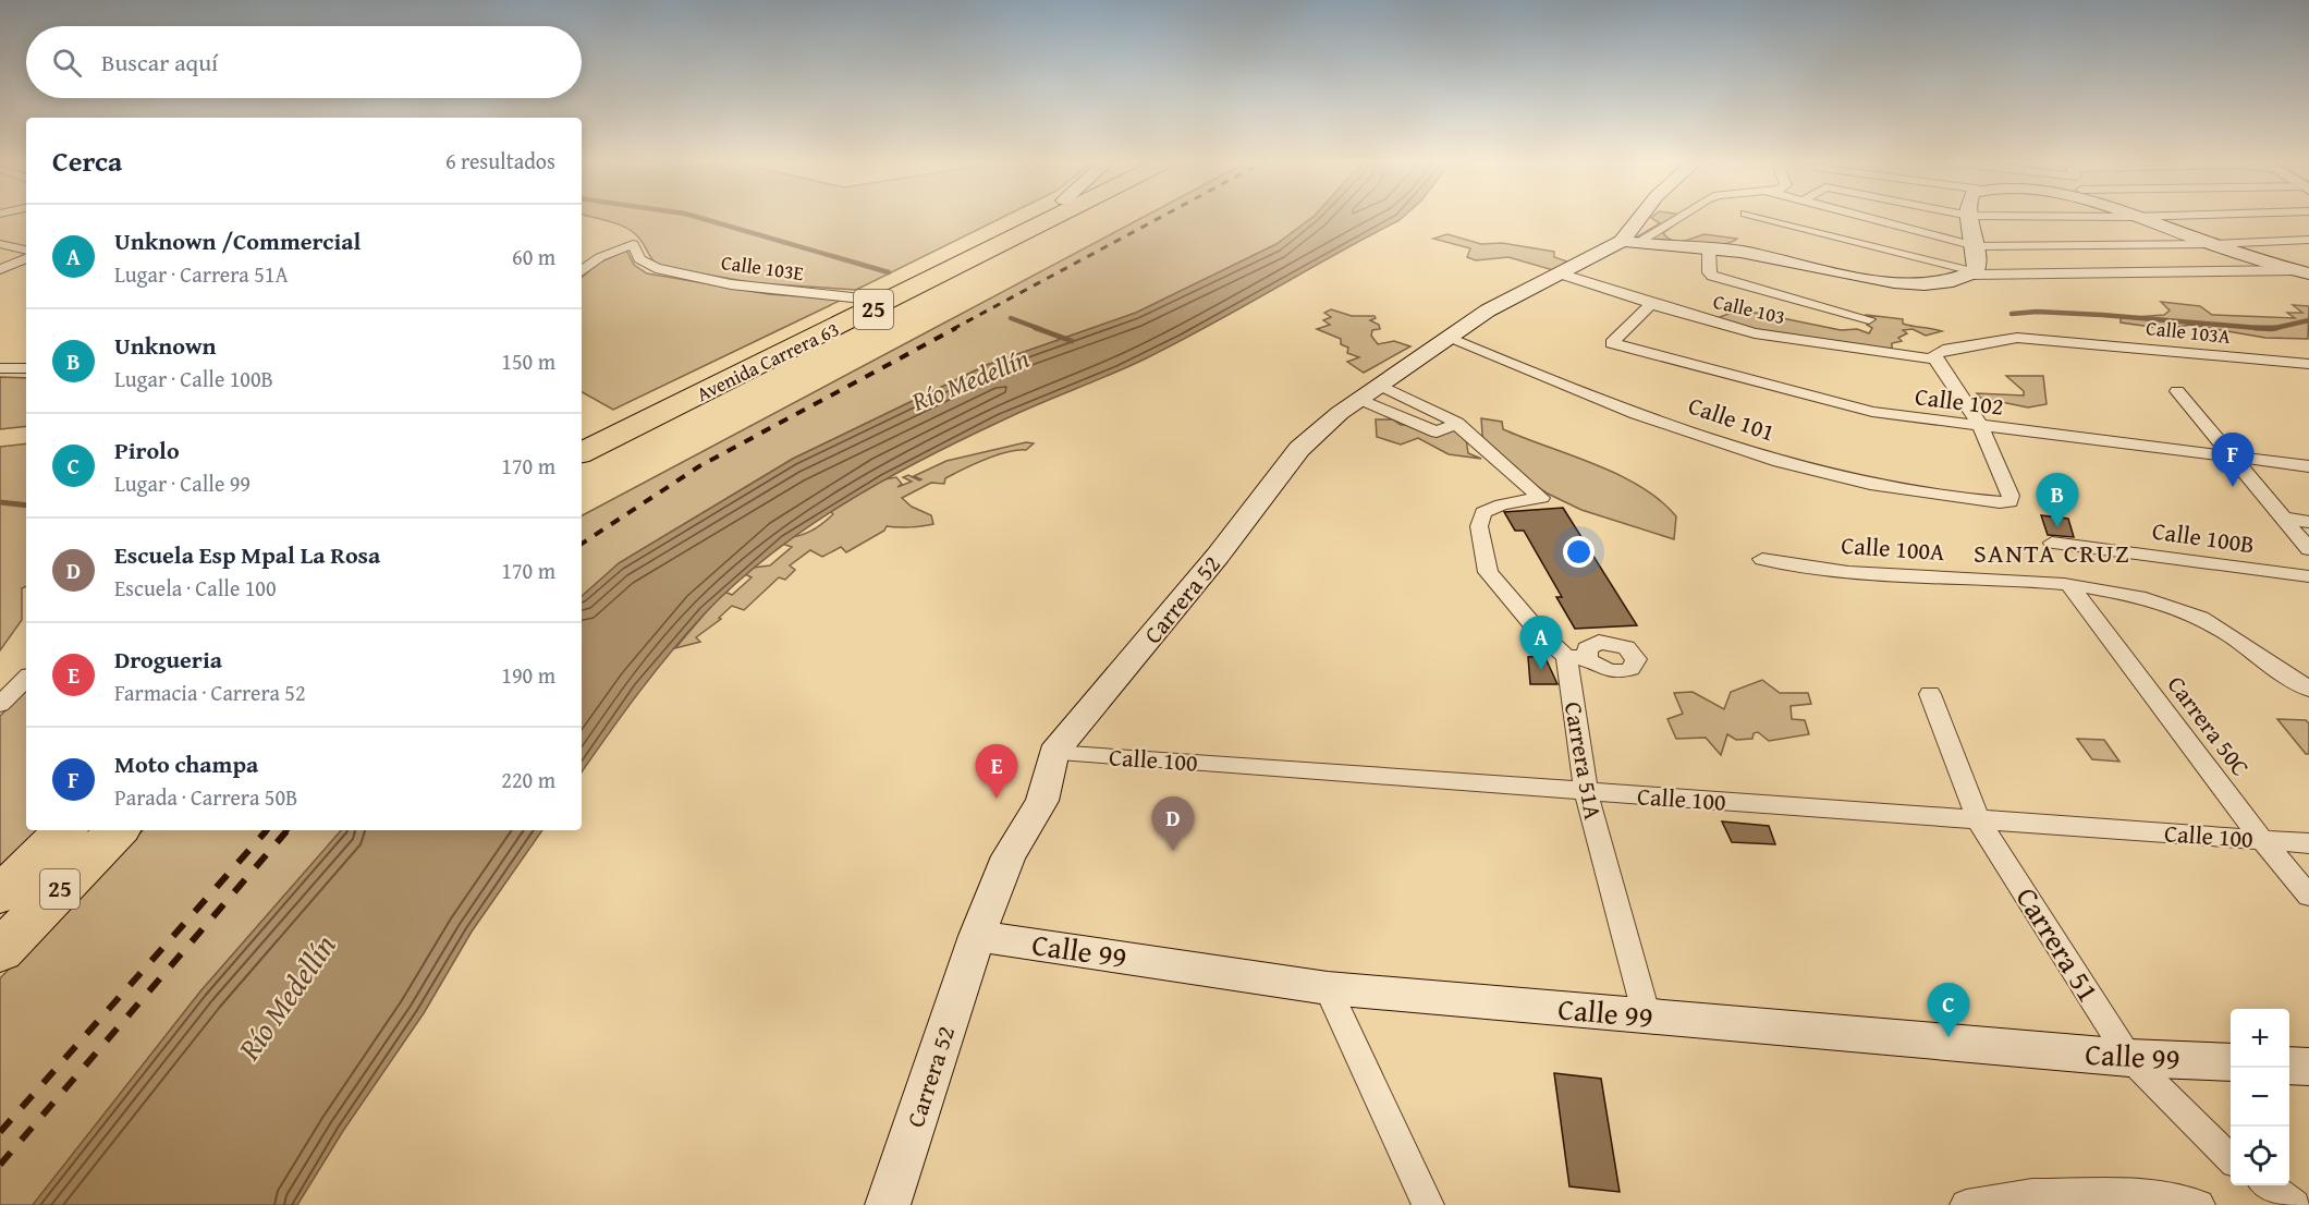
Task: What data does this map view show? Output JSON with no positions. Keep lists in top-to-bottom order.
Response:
{
  "streets": {
    "highway": ["25", "Avenida Carrera 63"],
    "main road": ["Carrera 52", "Calle 99"],
    "street": [
      "Calle 103E",
      "Calle 103",
      "Calle 103A",
      "Calle 102",
      "Calle 101",
      "Calle 100B",
      "Calle 100A",
      "Carrera 50C",
      "Calle 100",
      "Carrera 51A",
      "Carrera 51"
    ]
  },
  "crossings": [
    ["Calle 103E", "Avenida Carrera 63"],
    ["Calle 103", "Calle 103A"],
    ["Calle 103", "Calle 102"],
    ["Calle 103", "Carrera 52"],
    ["Calle 102", "Calle 101"],
    ["Calle 101", "Carrera 52"],
    ["Calle 100A", "Carrera 50C"],
    ["Carrera 52", "Calle 100"],
    ["Carrera 52", "Calle 99"],
    ["Carrera 50C", "Calle 100"],
    ["Calle 100", "Carrera 51A"],
    ["Calle 100", "Carrera 51"],
    ["Carrera 51A", "Calle 99"],
    ["Carrera 51", "Calle 99"]
  ],
  "districts": ["SANTA CRUZ"],
  "water": ["Río Medellín"],
  "page": {
    "search": "Buscar aquí",
    "heading": ["Cerca", "6 resultados"],
    "list": [
      {
        "mark": "A",
        "name": "Unknown /Commercial",
        "note": "Lugar · Carrera 51A",
        "value": "60 m"
      },
      {
        "mark": "B",
        "name": "Unknown",
        "note": "Lugar · Calle 100B",
        "value": "150 m"
      },
      {
        "mark": "C",
        "name": "Pirolo",
        "note": "Lugar · Calle 99",
        "value": "170 m"
      },
      {
        "mark": "D",
        "name": "Escuela Esp Mpal La Rosa",
        "note": "Escuela · Calle 100",
        "value": "170 m"
      },
      {
        "mark": "E",
        "name": "Drogueria",
        "note": "Farmacia · Carrera 52",
        "value": "190 m"
      },
      {
        "mark": "F",
        "name": "Moto champa",
        "note": "Parada · Carrera 50B",
        "value": "220 m"
      }
    ],
    "pins": [
      "F",
      "B",
      "A",
      "E",
      "D",
      "C"
    ],
    "map_buttons": ["+", "−"]
  }
}
